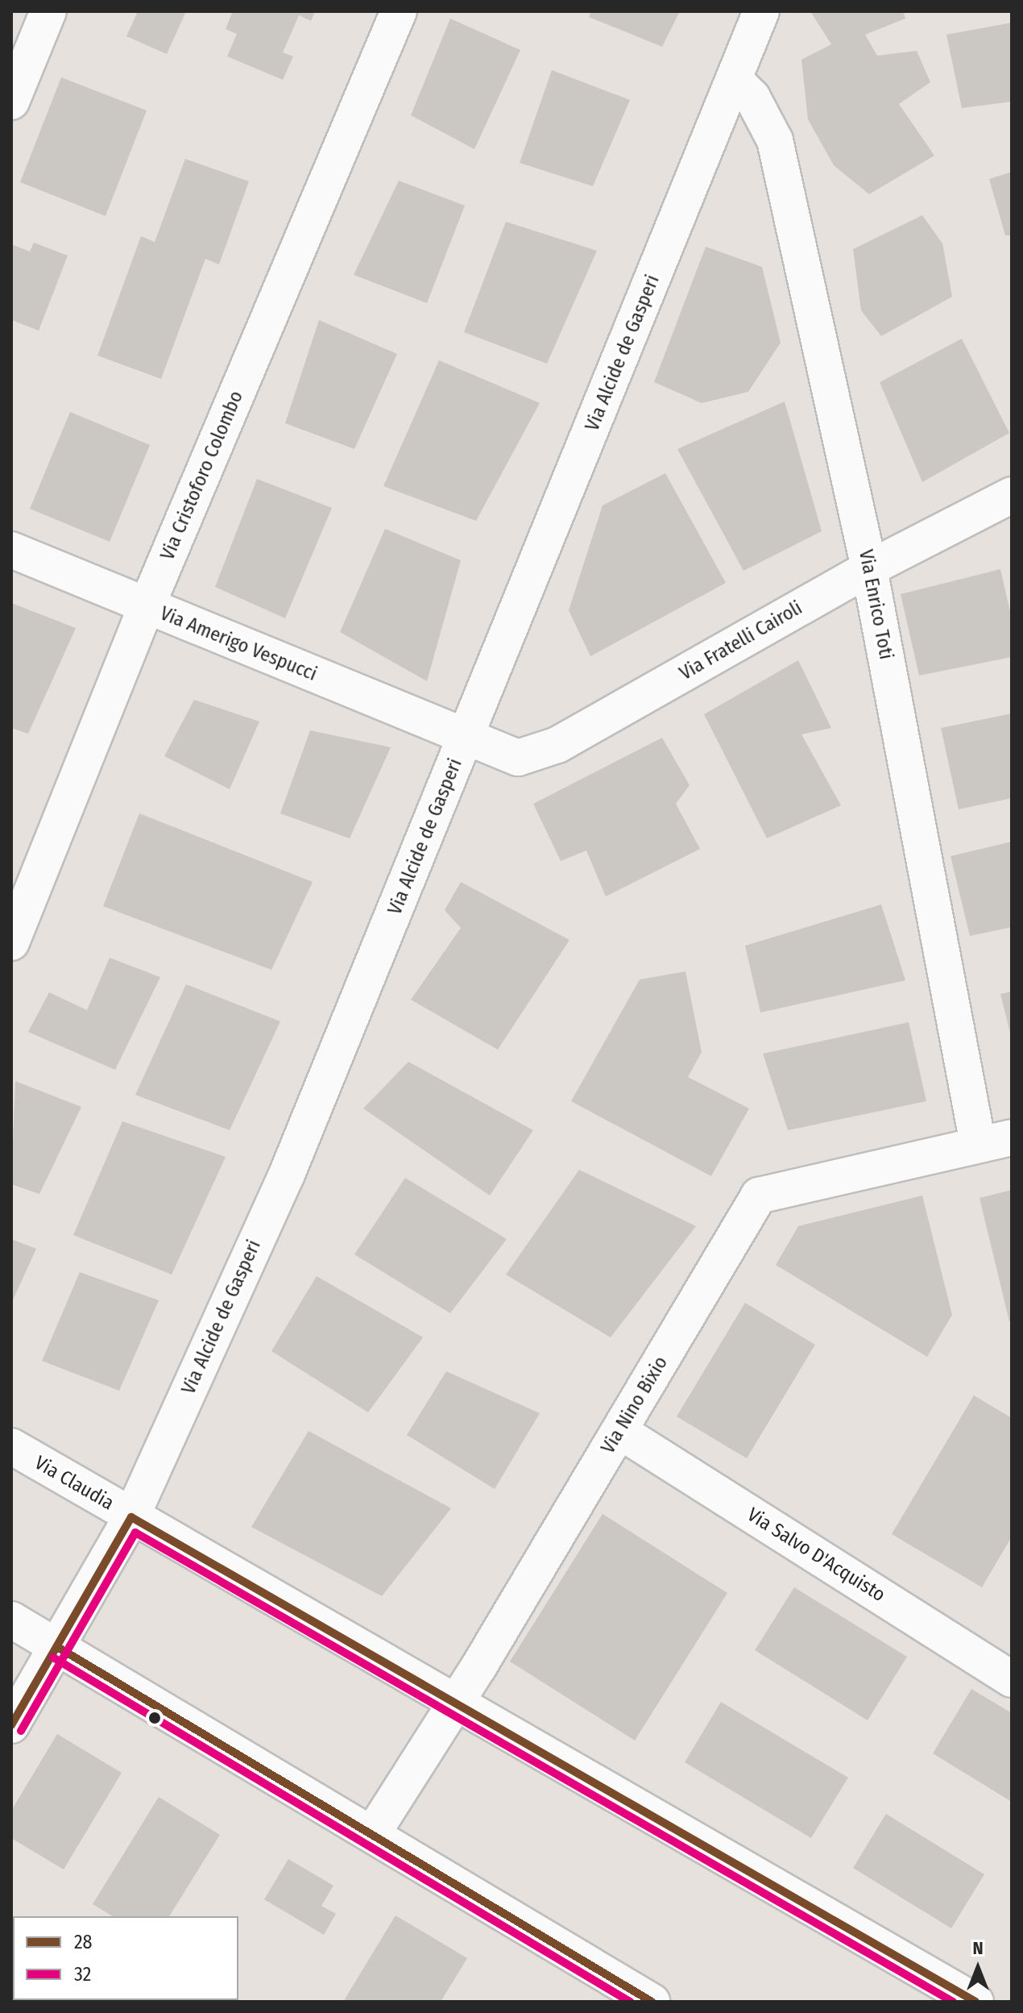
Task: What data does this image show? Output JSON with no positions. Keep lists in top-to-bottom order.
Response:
{
  "streets": {
    "street": [
      "Via Alcide de Gasperi",
      "Via Cristoforo Colombo",
      "Via Enrico Toti",
      "Via Fratelli Cairoli",
      "Via Amerigo Vespucci",
      "Via Nino Bixio",
      "Via Claudia",
      "Via Salvo D'Acquisto"
    ]
  },
  "crossings": [
    ["Via Alcide de Gasperi", "Via Enrico Toti"],
    ["Via Alcide de Gasperi", "Via Fratelli Cairoli"],
    ["Via Alcide de Gasperi", "Via Amerigo Vespucci"],
    ["Via Alcide de Gasperi", "Via Claudia"],
    ["Via Cristoforo Colombo", "Via Amerigo Vespucci"],
    ["Via Enrico Toti", "Via Fratelli Cairoli"],
    ["Via Enrico Toti", "Via Nino Bixio"],
    ["Via Fratelli Cairoli", "Via Amerigo Vespucci"],
    ["Via Nino Bixio", "Via Claudia"],
    ["Via Nino Bixio", "Via Salvo D'Acquisto"]
  ],
  "lines": ["transit line 28", "transit line 32"],
  "legend": ["28", "32"],
  "north": "top"
}
